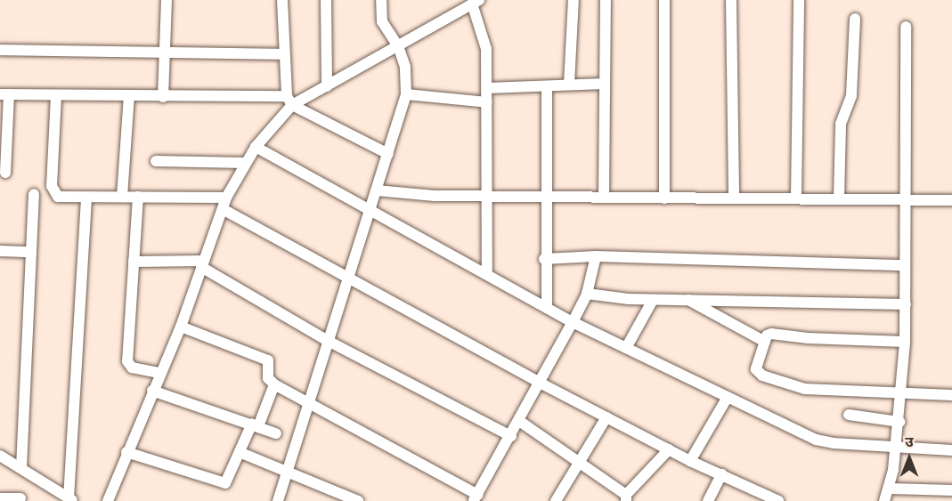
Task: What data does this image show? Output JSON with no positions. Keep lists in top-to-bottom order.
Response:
{
  "north": "top"
}
